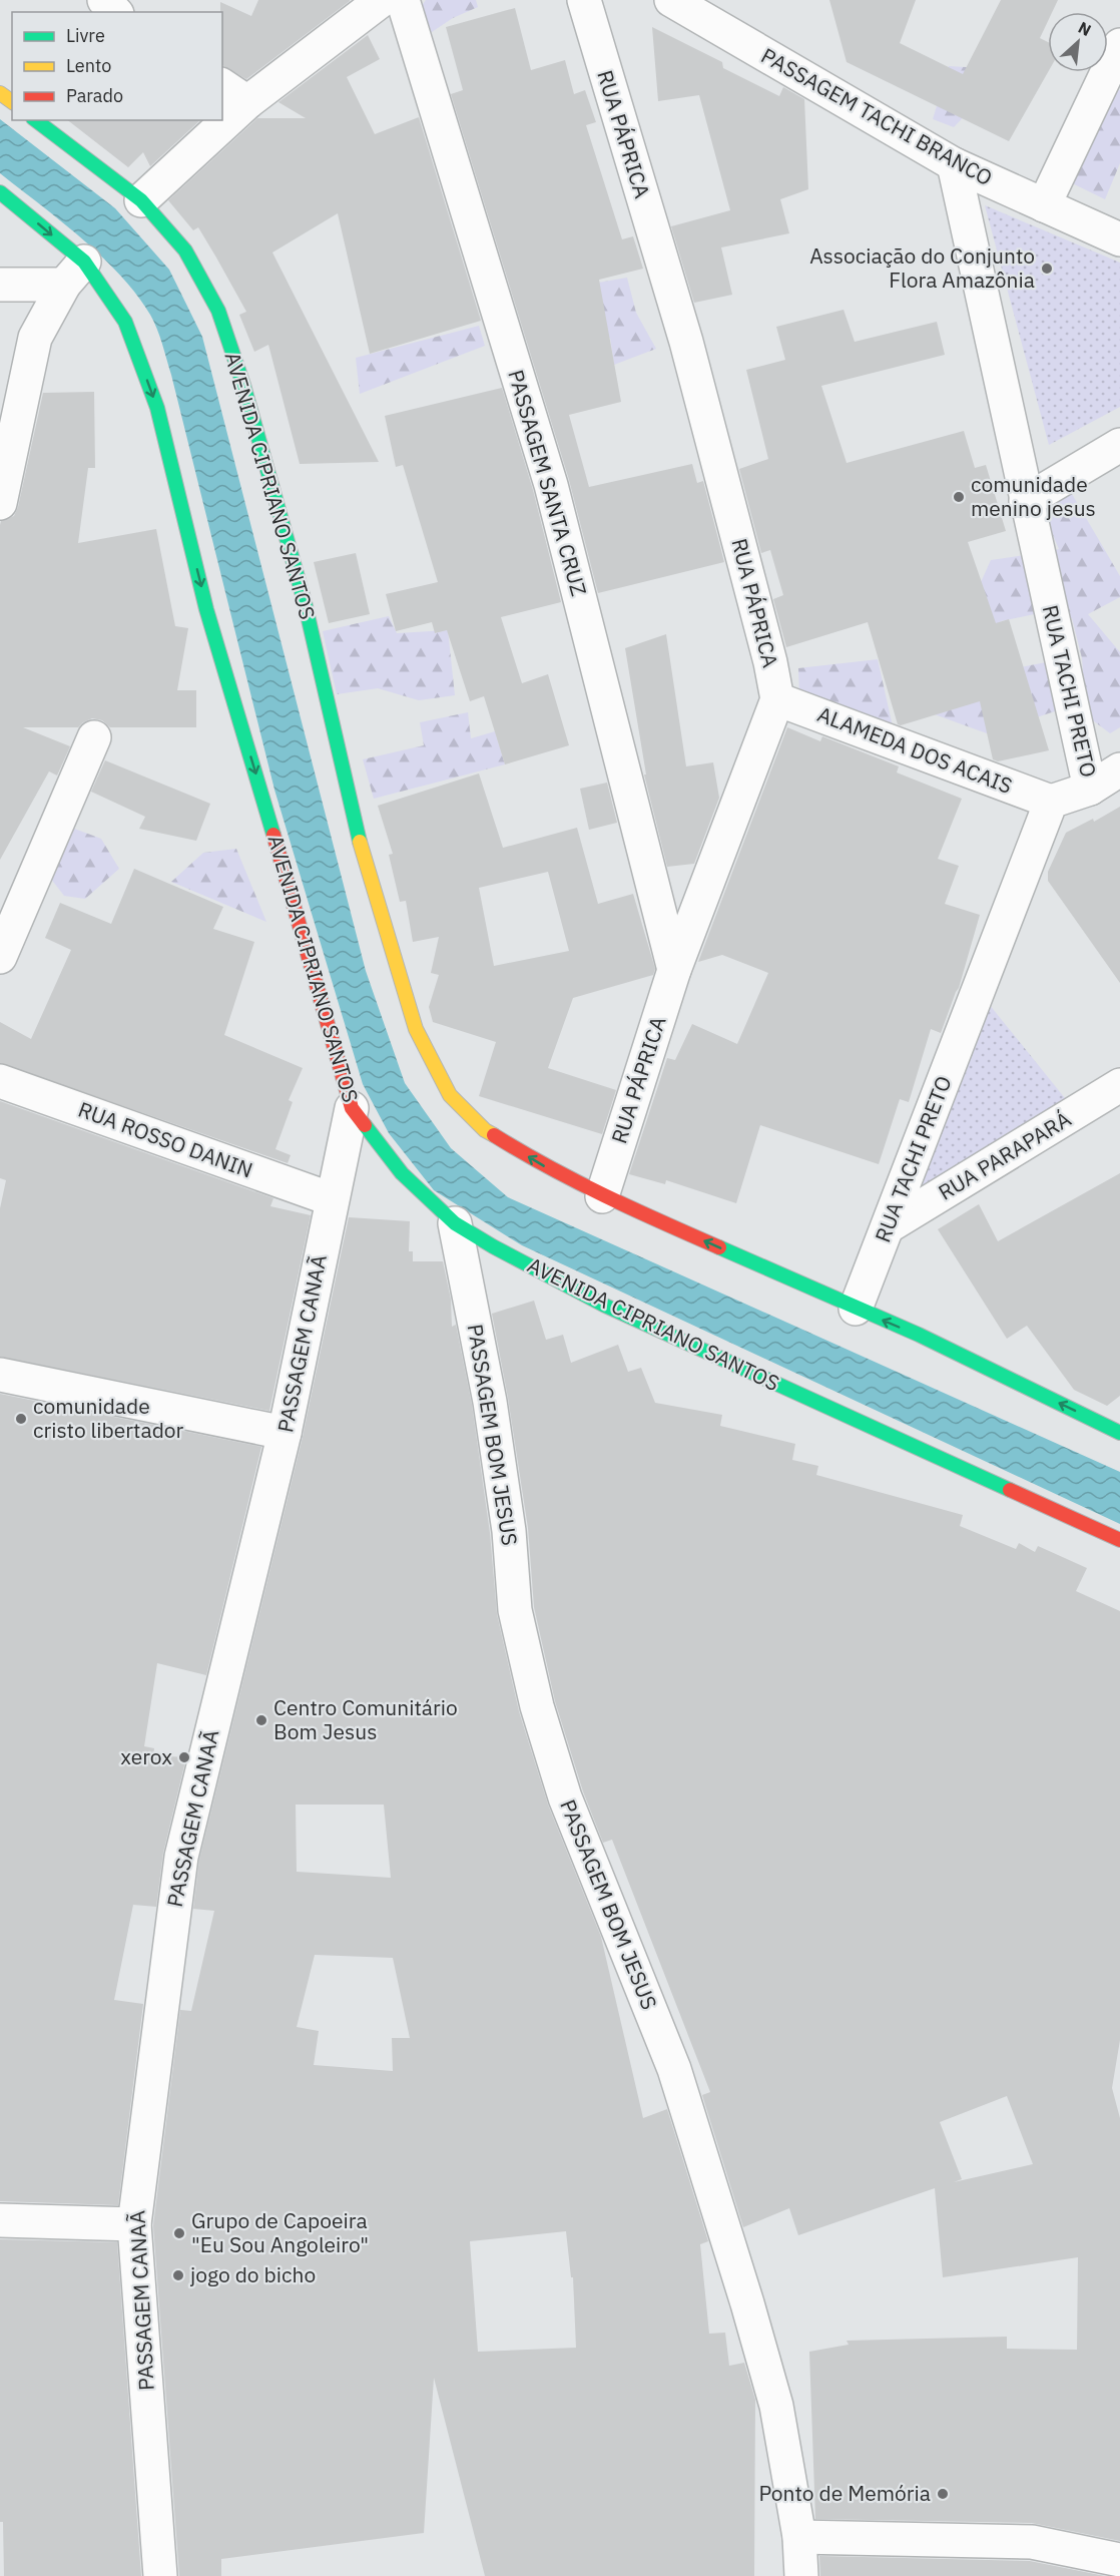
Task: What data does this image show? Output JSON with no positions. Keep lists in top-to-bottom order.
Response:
{
  "streets": {
    "street": [
      "PASSAGEM TACHI BRANCO",
      "RUA PÁPRICA",
      "PASSAGEM SANTA CRUZ",
      "AVENIDA CIPRIANO SANTOS",
      "RUA TACHI PRETO",
      "ALAMEDA DOS ACAIS",
      "RUA ROSSO DANIN",
      "RUA PARAPARÁ",
      "PASSAGEM CANAÃ",
      "PASSAGEM BOM JESUS"
    ]
  },
  "crossings": [
    ["PASSAGEM TACHI BRANCO", "RUA TACHI PRETO"],
    ["RUA PÁPRICA", "PASSAGEM SANTA CRUZ"],
    ["RUA PÁPRICA", "AVENIDA CIPRIANO SANTOS"],
    ["RUA PÁPRICA", "ALAMEDA DOS ACAIS"],
    ["AVENIDA CIPRIANO SANTOS", "RUA TACHI PRETO"],
    ["AVENIDA CIPRIANO SANTOS", "PASSAGEM CANAÃ"],
    ["AVENIDA CIPRIANO SANTOS", "PASSAGEM BOM JESUS"],
    ["RUA TACHI PRETO", "ALAMEDA DOS ACAIS"],
    ["RUA TACHI PRETO", "RUA PARAPARÁ"],
    ["RUA ROSSO DANIN", "PASSAGEM CANAÃ"]
  ],
  "places": [
    "Associação do Conjunto Flora Amazônia",
    "comunidade menino jesus",
    "comunidade cristo libertador",
    "Centro Comunitário Bom Jesus",
    "xerox",
    "Grupo de Capoeira \"Eu Sou Angoleiro\"",
    "jogo do bicho",
    "Ponto de Memória"
  ],
  "legend": ["Livre", "Lento", "Parado"],
  "north": "top right"
}
